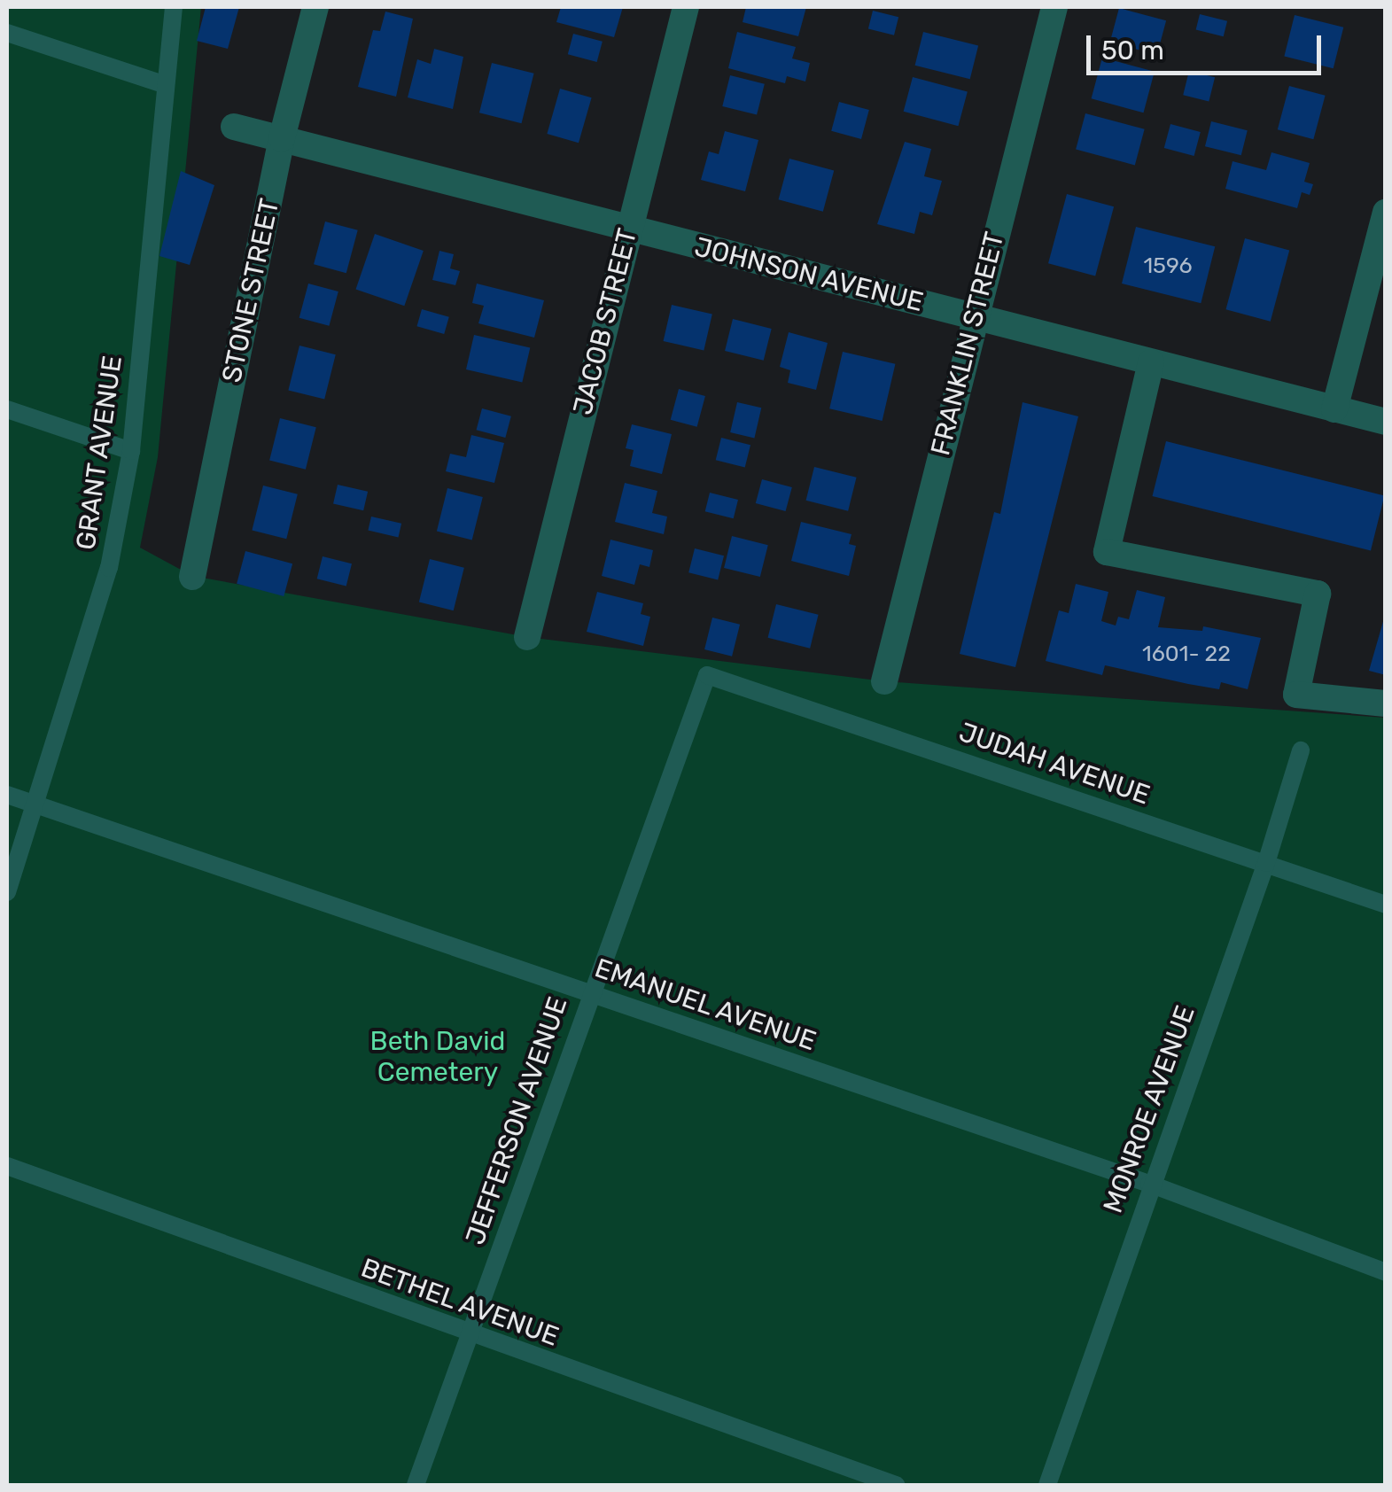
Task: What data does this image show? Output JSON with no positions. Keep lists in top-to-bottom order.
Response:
{
  "streets": {
    "street": [
      "JOHNSON AVENUE",
      "STONE STREET",
      "JACOB STREET",
      "FRANKLIN STREET"
    ],
    "lane": [
      "GRANT AVENUE",
      "JUDAH AVENUE",
      "EMANUEL AVENUE",
      "MONROE AVENUE",
      "JEFFERSON AVENUE",
      "BETHEL AVENUE"
    ]
  },
  "crossings": [
    ["JOHNSON AVENUE", "STONE STREET"],
    ["JOHNSON AVENUE", "JACOB STREET"],
    ["JOHNSON AVENUE", "FRANKLIN STREET"],
    ["GRANT AVENUE", "EMANUEL AVENUE"],
    ["JUDAH AVENUE", "MONROE AVENUE"],
    ["JUDAH AVENUE", "JEFFERSON AVENUE"],
    ["EMANUEL AVENUE", "MONROE AVENUE"],
    ["EMANUEL AVENUE", "JEFFERSON AVENUE"],
    ["JEFFERSON AVENUE", "BETHEL AVENUE"]
  ],
  "parks": ["Beth David Cemetery"],
  "house_numbers": ["1596", "1601- 22"],
  "scale_bar": "50 m"
}
